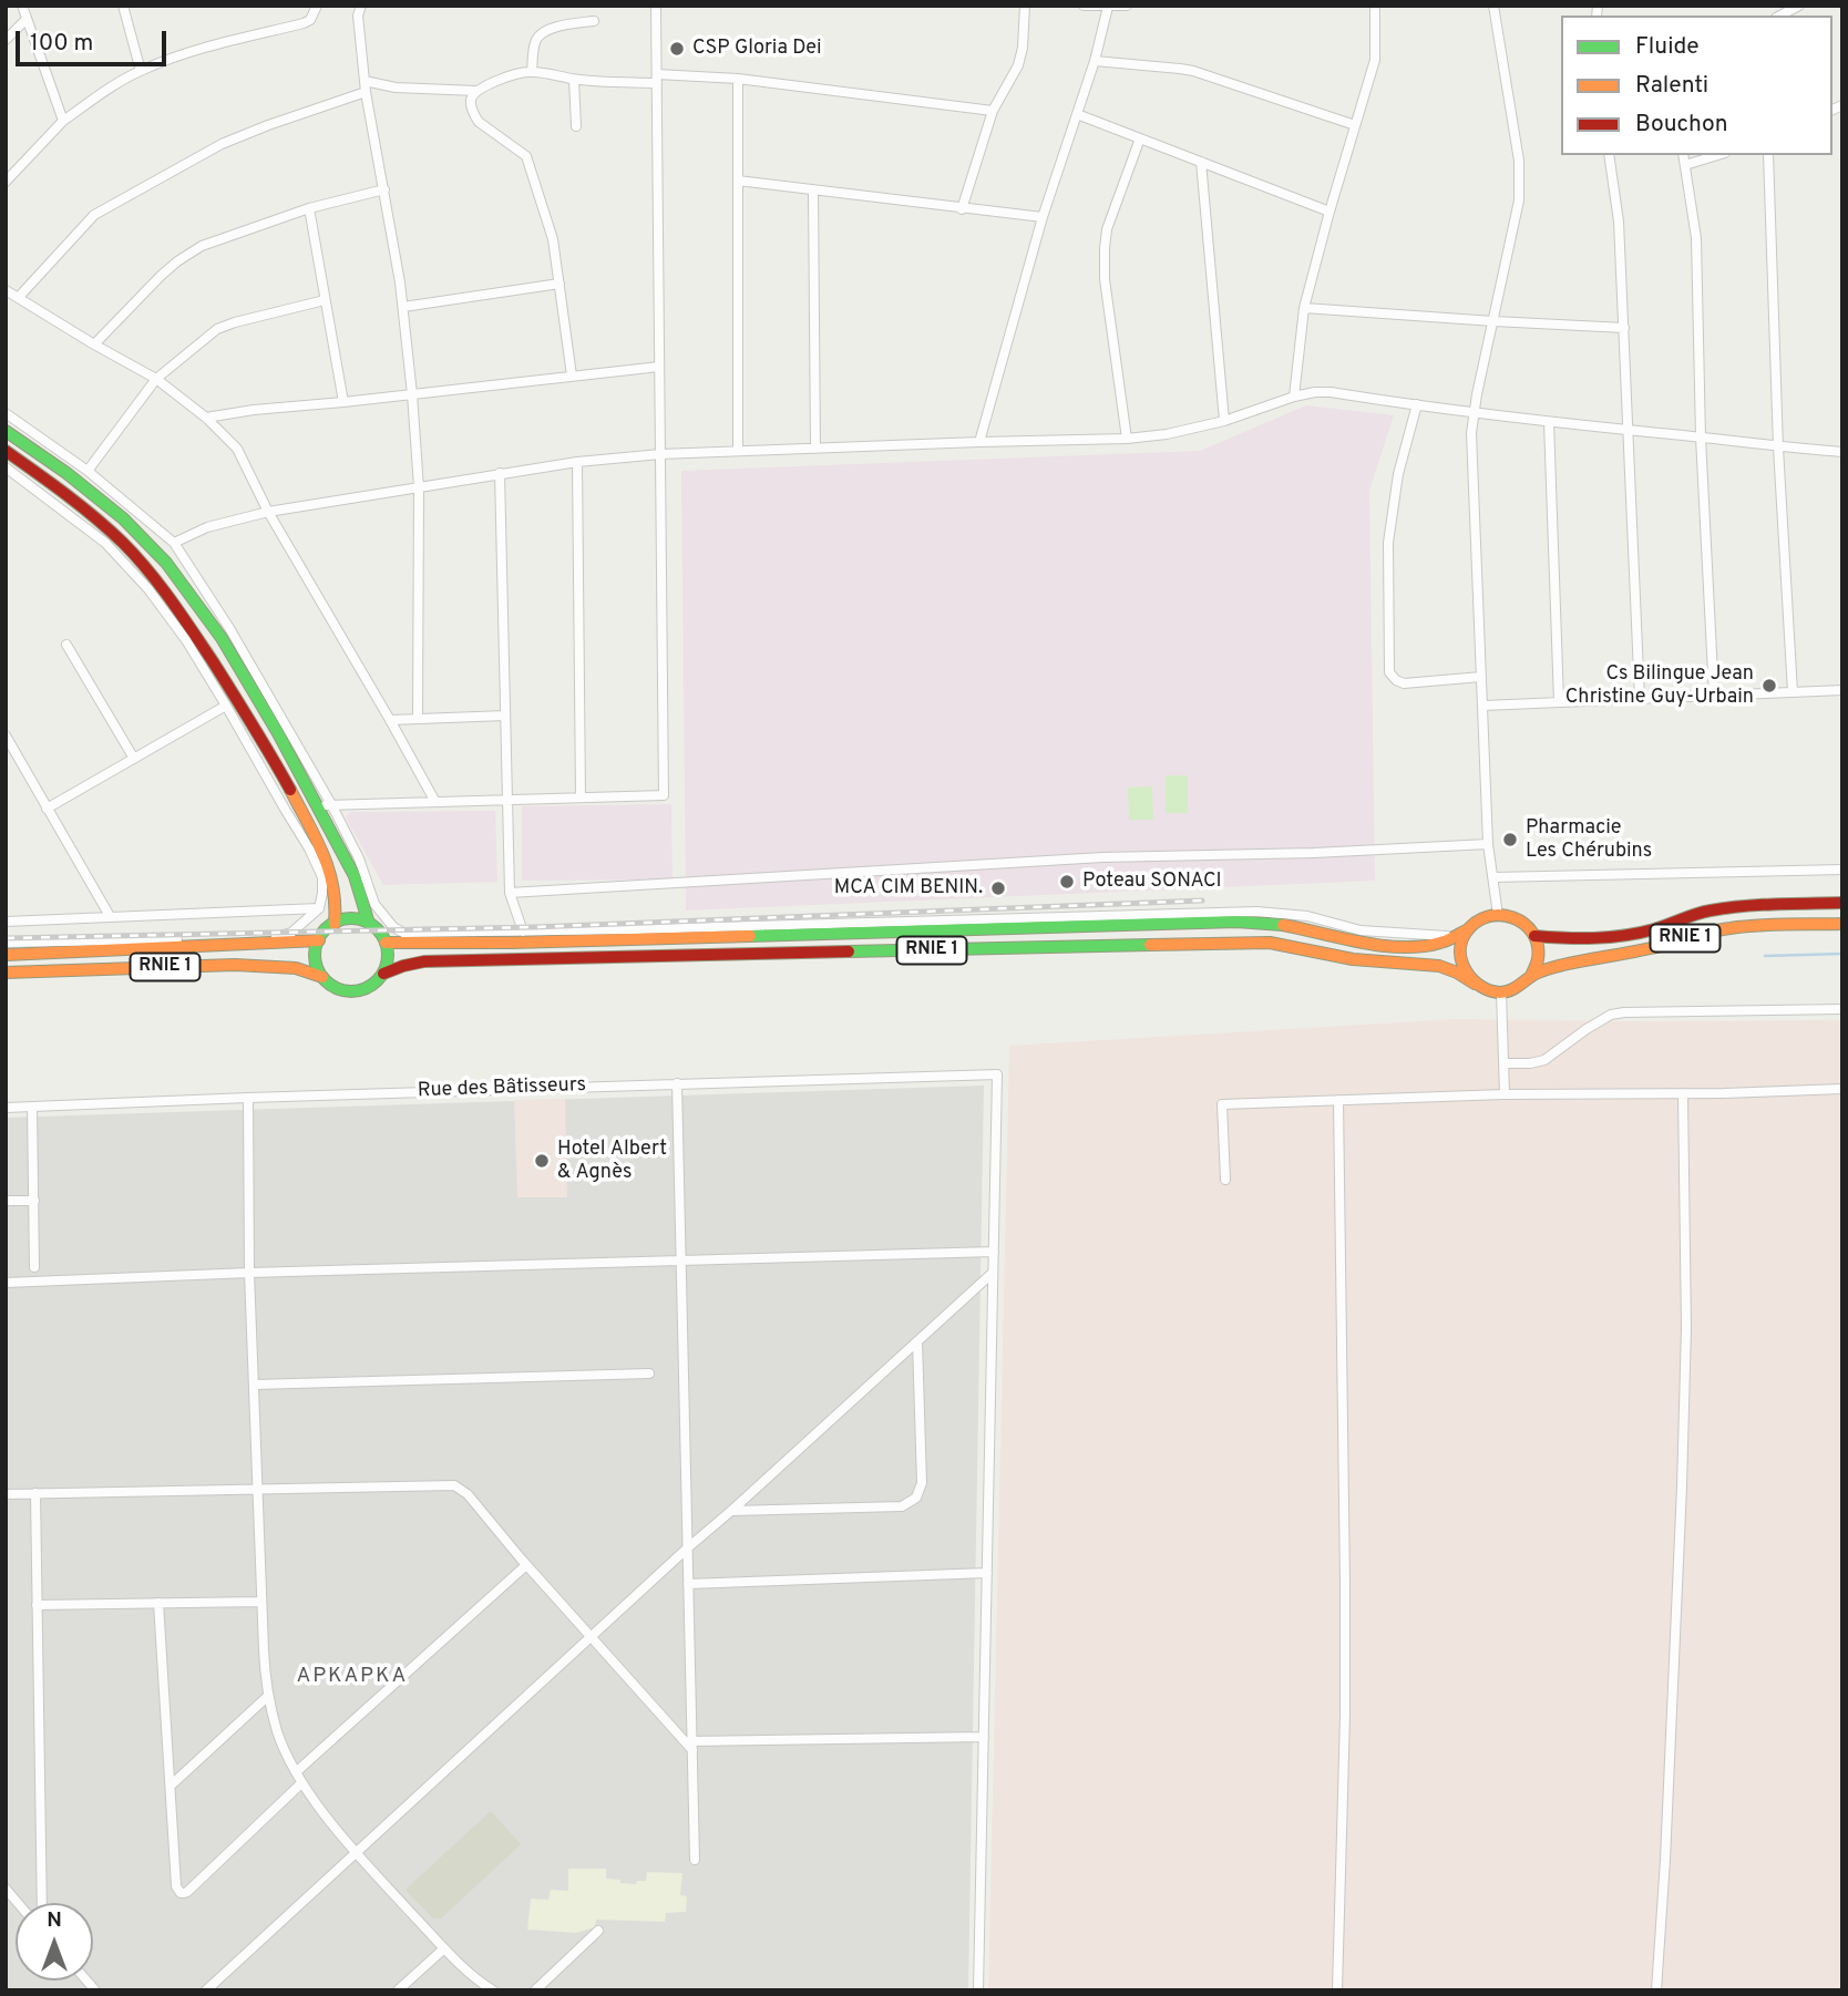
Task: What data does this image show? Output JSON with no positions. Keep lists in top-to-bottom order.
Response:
{
  "streets": {
    "main road": ["RNIE 1"],
    "street": ["Rue des Bâtisseurs"]
  },
  "districts": ["APKAPKA"],
  "places": [
    "CSP Gloria Dei",
    "Cs Bilingue Jean Christine Guy-Urbain",
    "Pharmacie Les Chérubins",
    "Poteau SONACI",
    "MCA CIM BENIN.",
    "Hotel Albert & Agnès"
  ],
  "legend": ["Fluide", "Ralenti", "Bouchon"],
  "scale_bar": "100 m",
  "north": "top"
}
